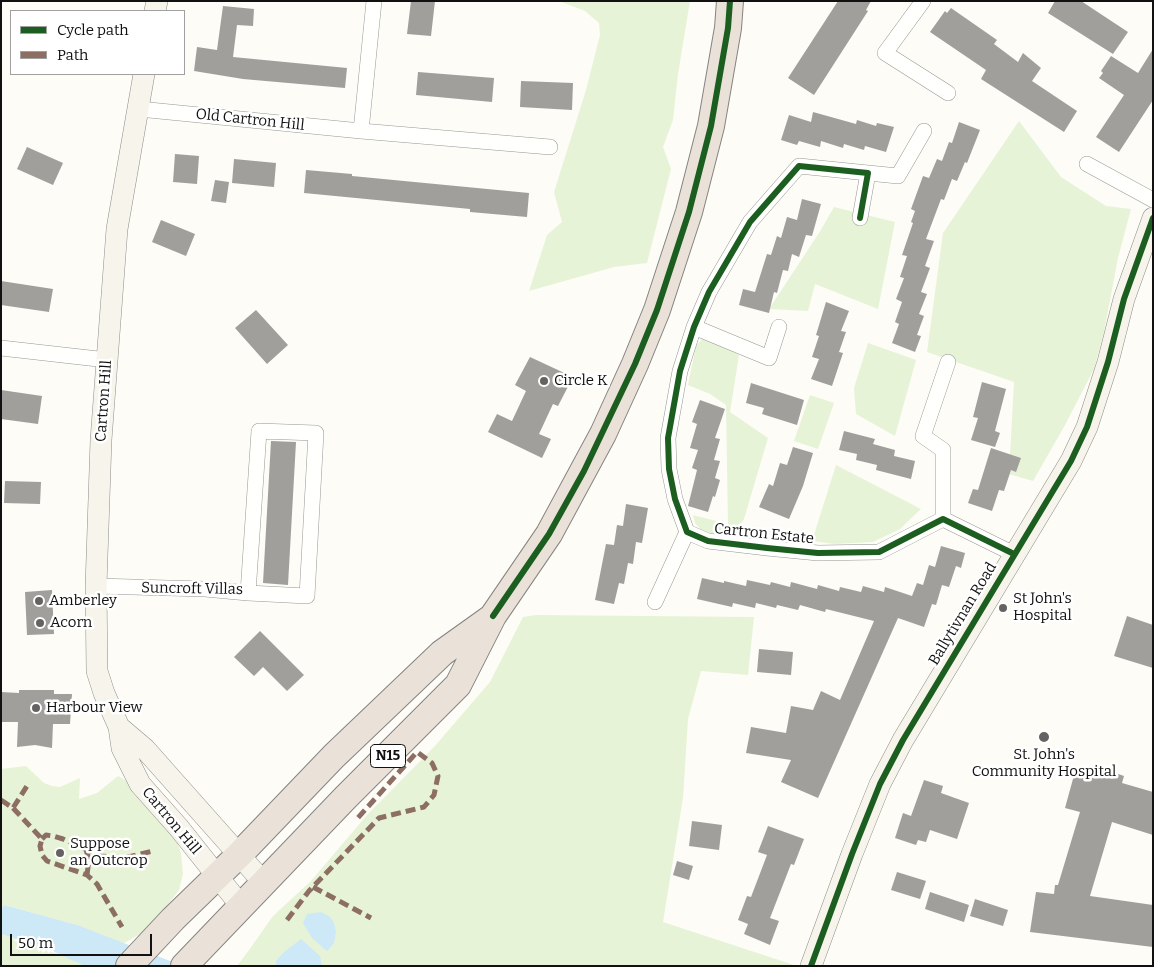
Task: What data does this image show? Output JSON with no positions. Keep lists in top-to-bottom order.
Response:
{
  "streets": {
    "highway": ["N15"],
    "main road": ["Cartron Hill", "Ballytivnan Road"],
    "street": ["Old Cartron Hill", "Cartron Estate", "Suncroft Villas"]
  },
  "crossings": [
    ["Old Cartron Hill", "Cartron Hill"],
    ["Cartron Hill", "Suncroft Villas"],
    ["Cartron Hill", "N15"]
  ],
  "places": [
    "Circle K",
    "Amberley",
    "St John's Hospital",
    "Acorn",
    "Harbour View",
    "St. John's Community Hospital",
    "Suppose an Outcrop"
  ],
  "legend": ["Cycle path", "Path"],
  "scale_bar": "50 m"
}
